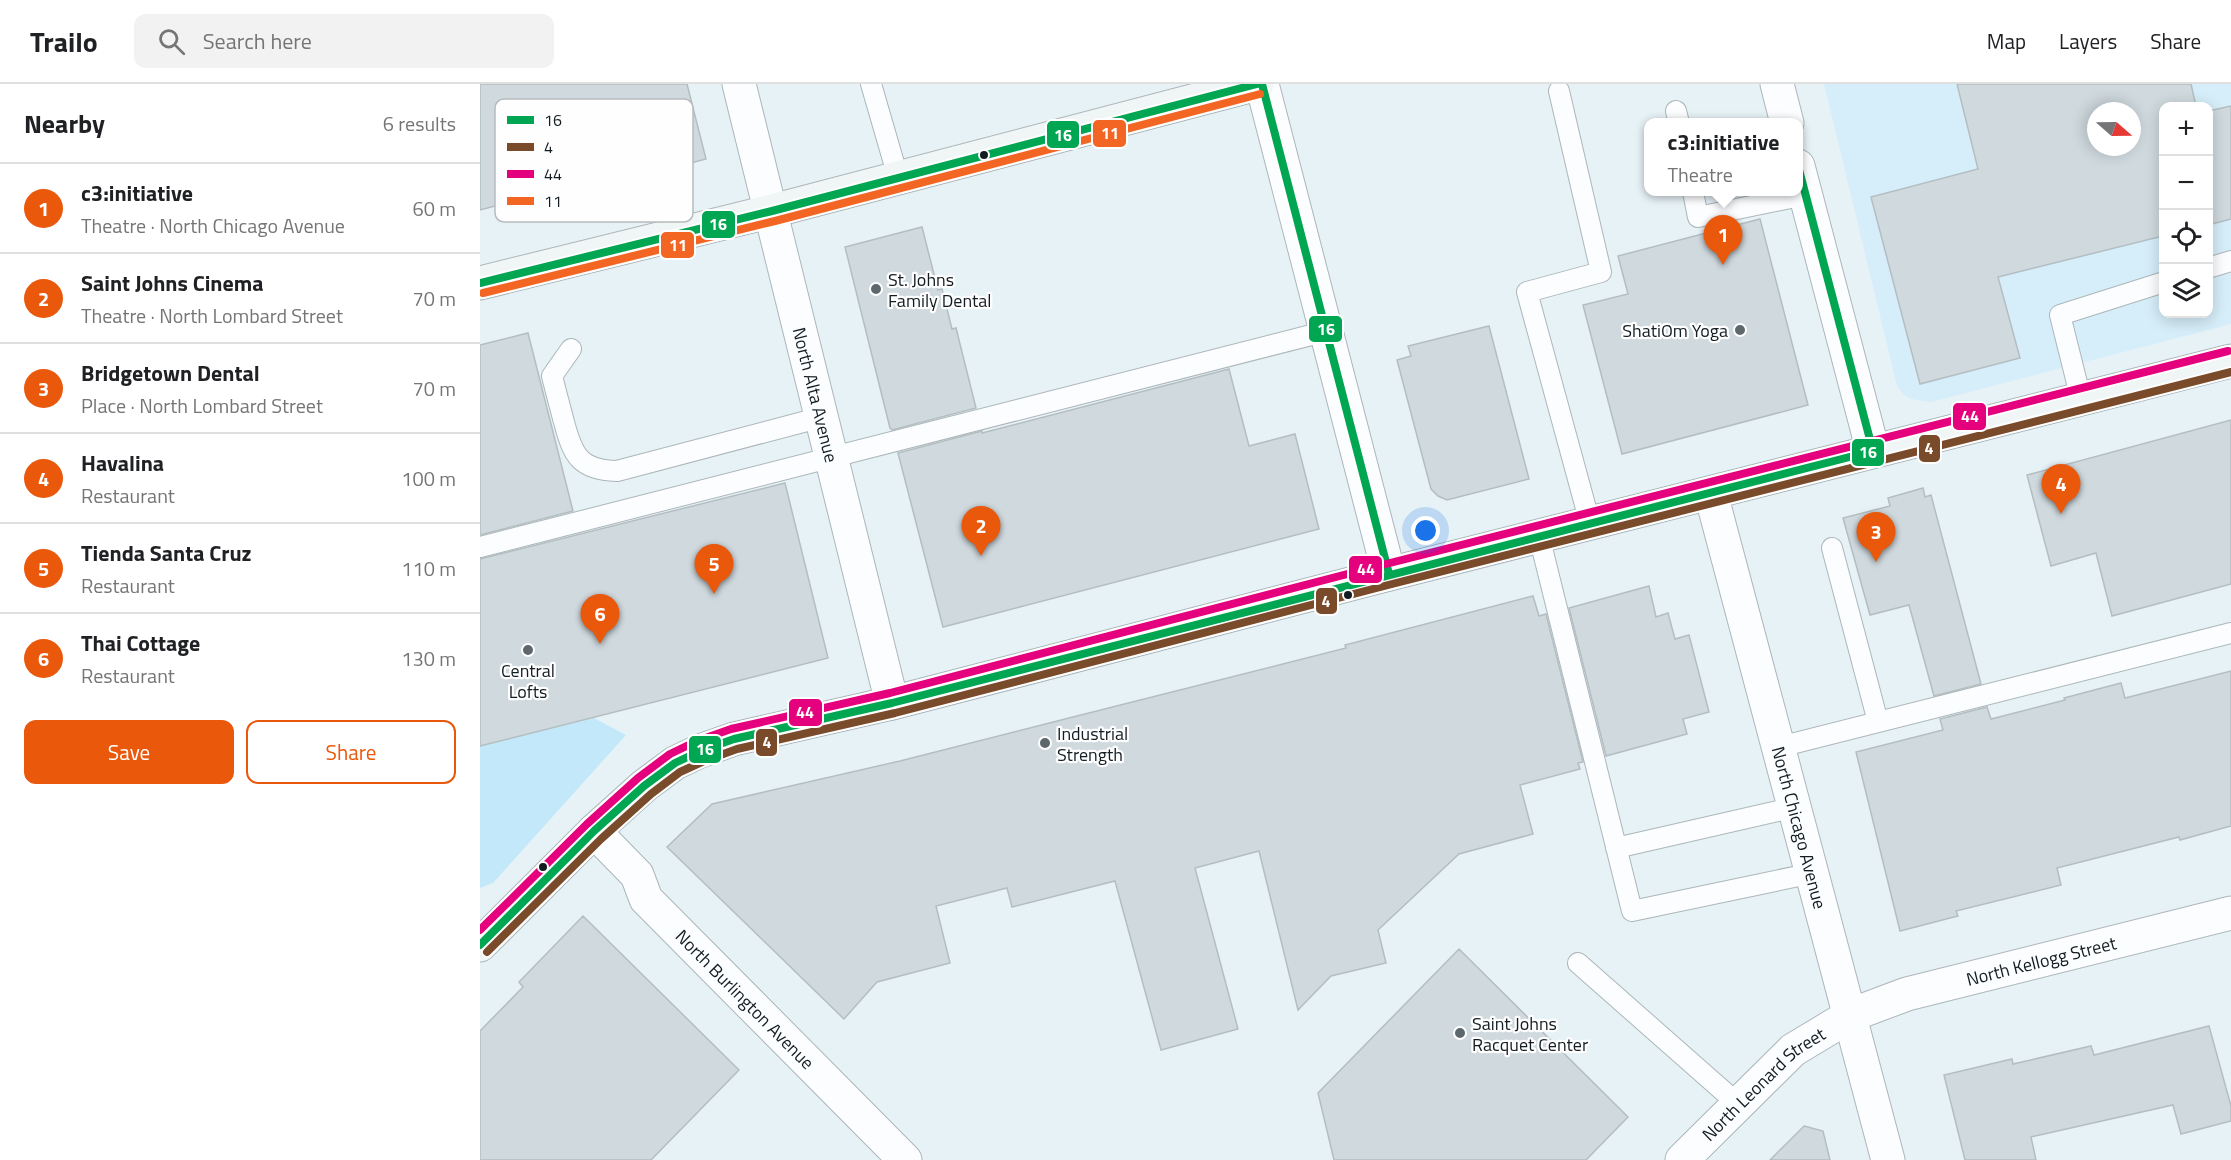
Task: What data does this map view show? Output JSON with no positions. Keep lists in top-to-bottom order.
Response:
{
  "streets": {
    "street": [
      "North Alta Avenue",
      "North Chicago Avenue",
      "North Kellogg Street",
      "North Burlington Avenue",
      "North Leonard Street"
    ]
  },
  "crossings": [
    ["North Chicago Avenue", "North Kellogg Street"],
    ["North Chicago Avenue", "North Leonard Street"],
    ["North Kellogg Street", "North Leonard Street"]
  ],
  "places": [
    "St. Johns Family Dental",
    "ShatiOm Yoga",
    "Central Lofts",
    "Industrial Strength",
    "Saint Johns Racquet Center"
  ],
  "lines": [
    "transit line 16",
    "transit line 11",
    "transit line 44",
    "transit line 4"
  ],
  "legend": [
    "16",
    "4",
    "44",
    "11"
  ],
  "north": "right",
  "page": {
    "header": "Trailo",
    "search": "Search here",
    "nav": ["Map", "Layers", "Share"],
    "heading": ["Nearby", "6 results"],
    "map_buttons": ["+", "−"],
    "popup": ["c3:initiative", "Theatre"],
    "list": [
      {
        "mark": "1",
        "name": "c3:initiative",
        "note": "Theatre · North Chicago Avenue",
        "value": "60 m"
      },
      {
        "mark": "2",
        "name": "Saint Johns Cinema",
        "note": "Theatre · North Lombard Street",
        "value": "70 m"
      },
      {
        "mark": "3",
        "name": "Bridgetown Dental",
        "note": "Place · North Lombard Street",
        "value": "70 m"
      },
      {
        "mark": "4",
        "name": "Havalina",
        "note": "Restaurant",
        "value": "100 m"
      },
      {
        "mark": "5",
        "name": "Tienda Santa Cruz",
        "note": "Restaurant",
        "value": "110 m"
      },
      {
        "mark": "6",
        "name": "Thai Cottage",
        "note": "Restaurant",
        "value": "130 m"
      }
    ],
    "pins": [
      "1",
      "4",
      "2",
      "3",
      "5",
      "6"
    ],
    "buttons": ["Save", "Share"]
  }
}
